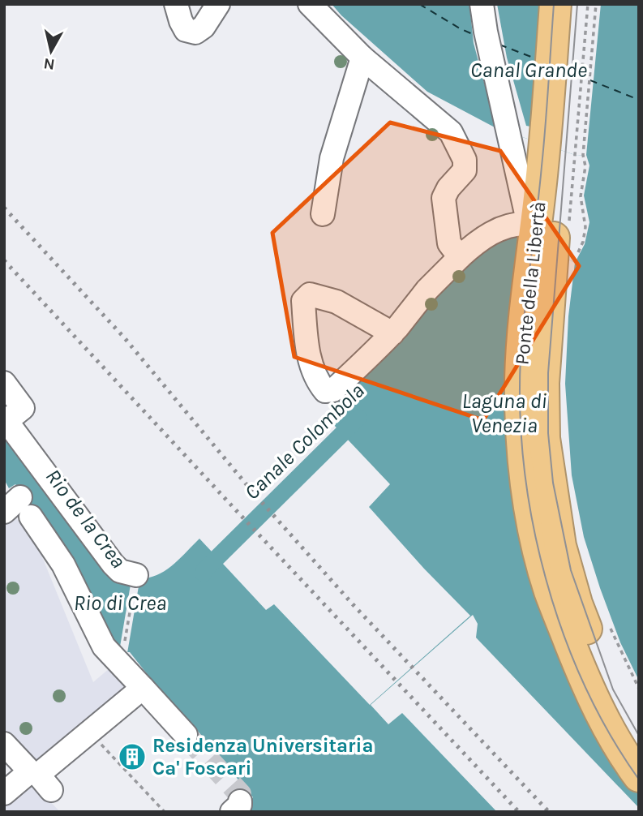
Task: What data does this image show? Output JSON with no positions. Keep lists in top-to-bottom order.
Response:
{
  "streets": {
    "highway": ["Ponte della Libertà"]
  },
  "water": [
    "Canal Grande",
    "Laguna di Venezia",
    "Canale Colombola",
    "Rio de la Crea",
    "Rio di Crea"
  ],
  "places": {
    "building": ["Residenza Universitaria Ca' Foscari"]
  },
  "north": "bottom"
}
